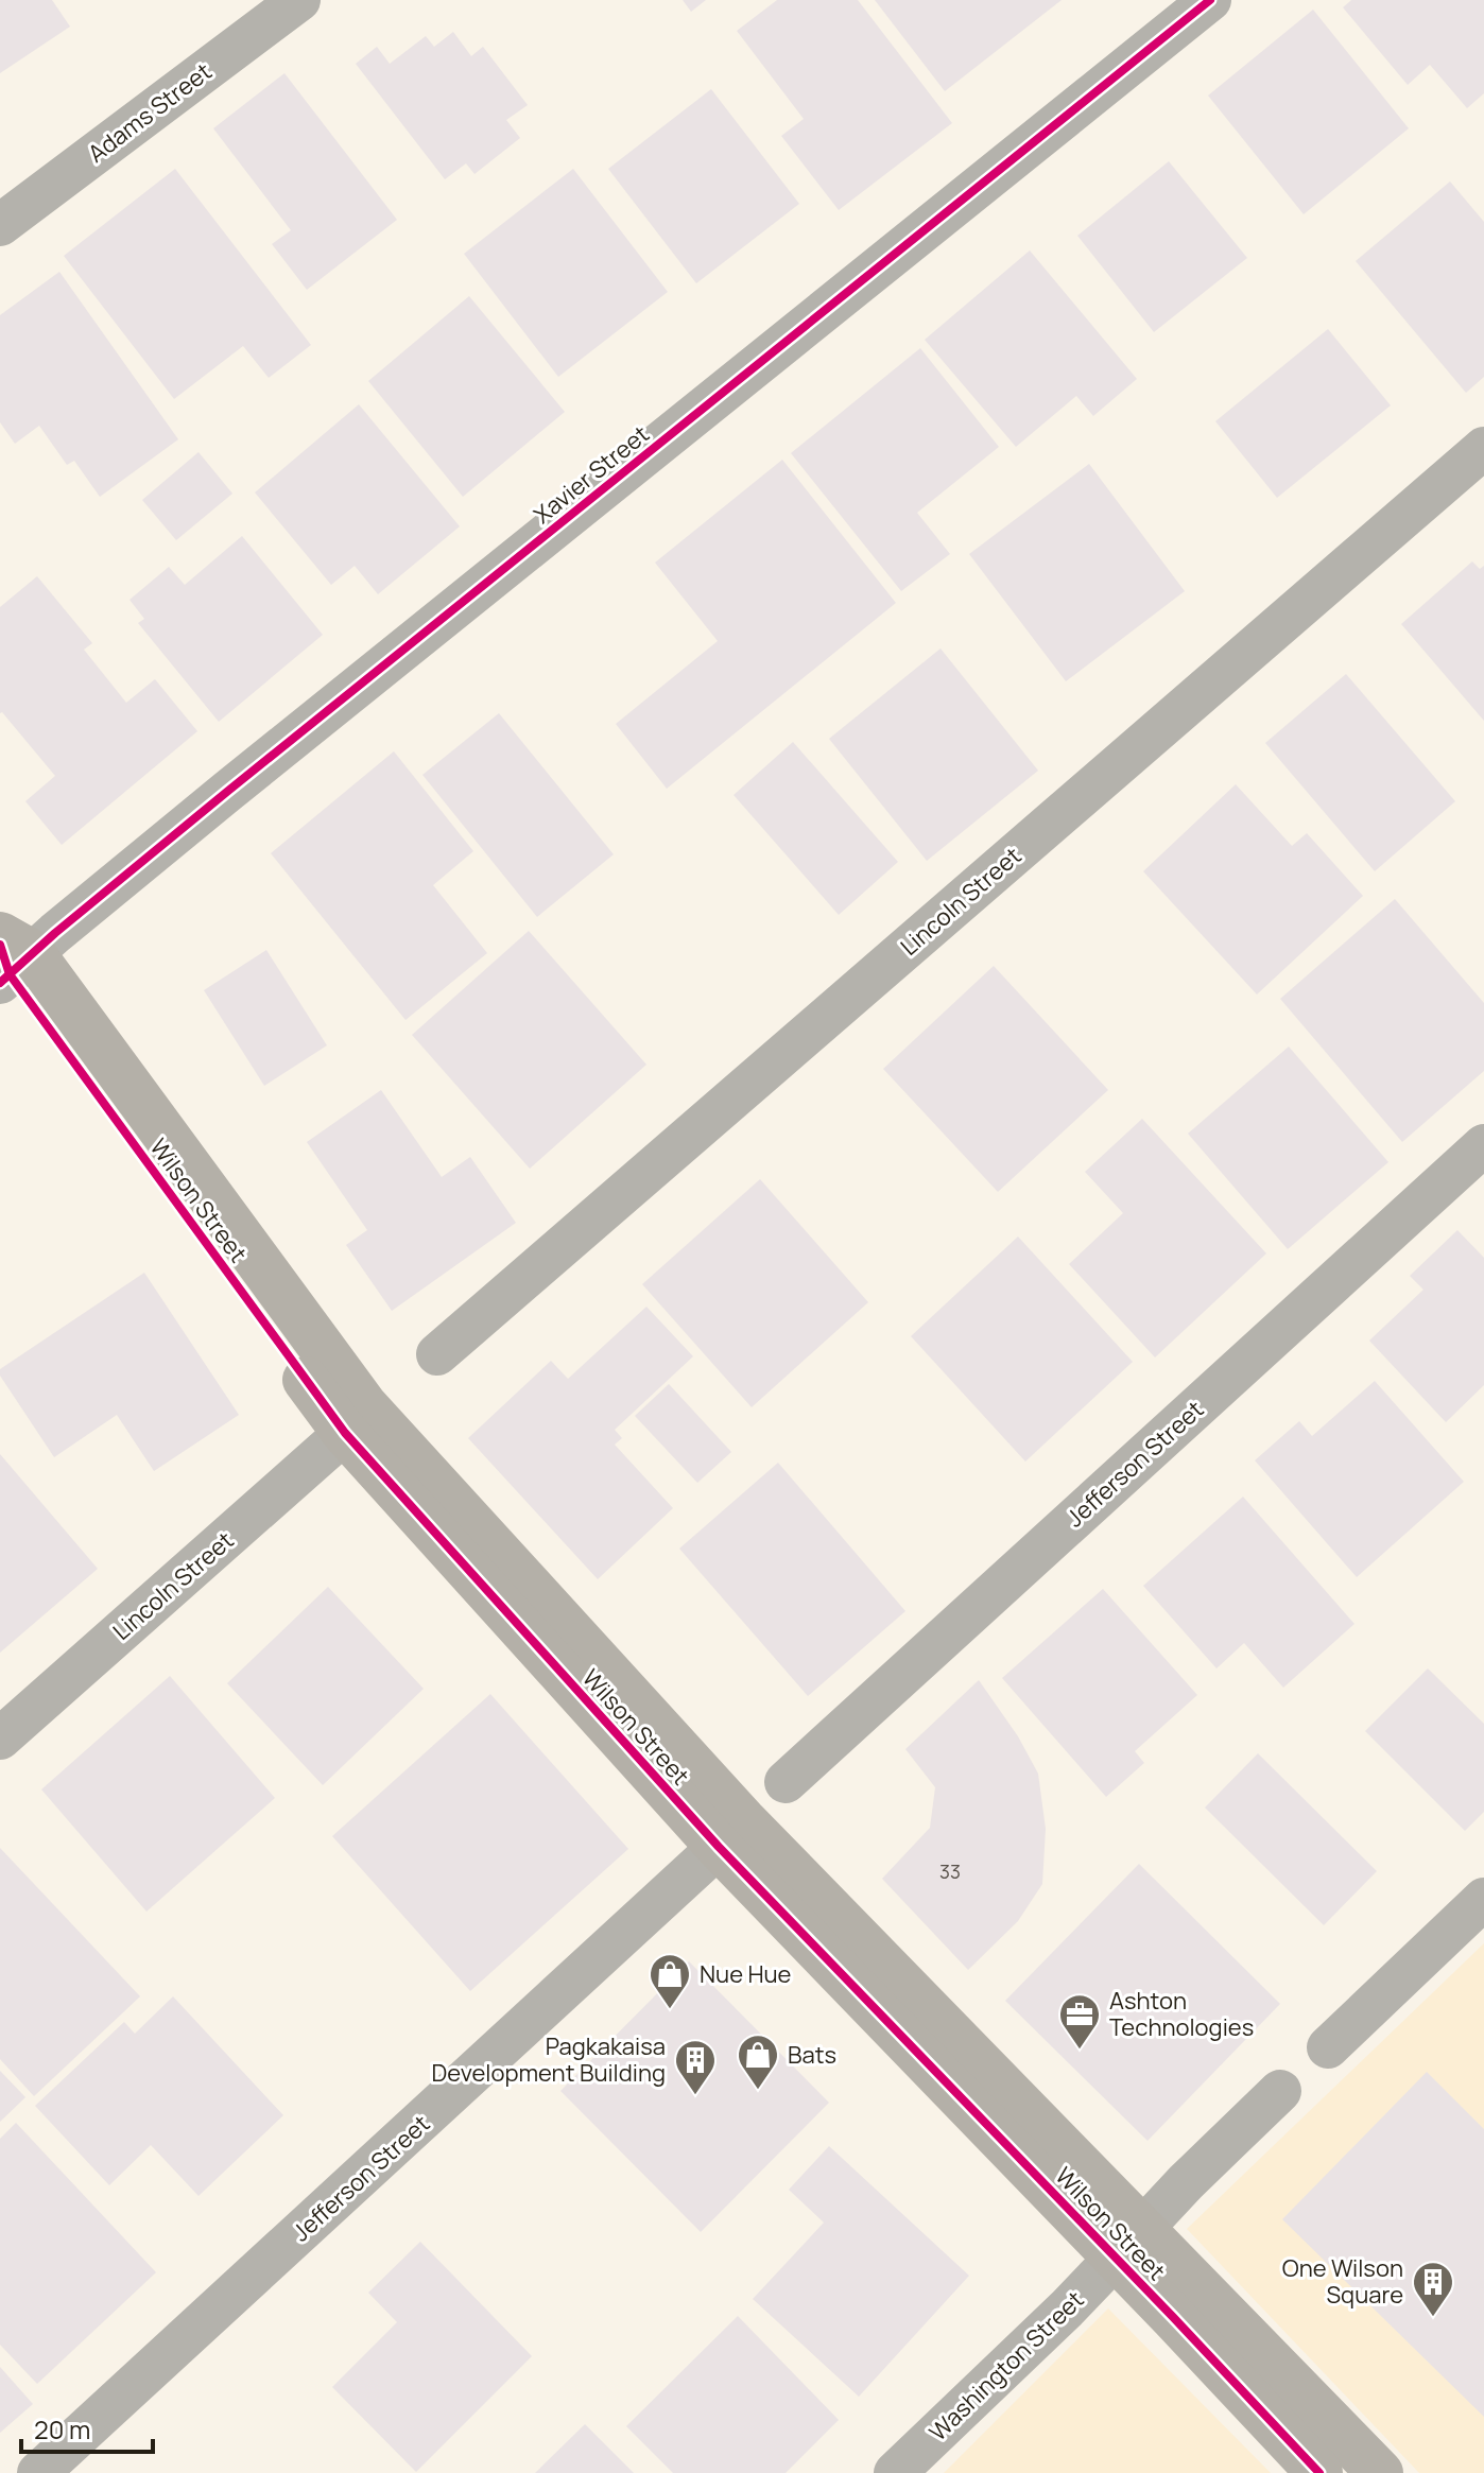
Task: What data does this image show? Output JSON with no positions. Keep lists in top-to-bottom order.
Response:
{
  "streets": {
    "main road": ["Wilson Street"],
    "street": [
      "Adams Street",
      "Xavier Street",
      "Lincoln Street",
      "Jefferson Street",
      "Washington Street"
    ]
  },
  "crossings": [
    ["Xavier Street", "Wilson Street"],
    ["Lincoln Street", "Wilson Street"],
    ["Wilson Street", "Jefferson Street"],
    ["Wilson Street", "Washington Street"]
  ],
  "places": {
    "shop": ["Nue Hue", "Bats"],
    "office": ["Ashton Technologies"],
    "building": ["Pagkakaisa Development Building", "One Wilson Square"]
  },
  "house_numbers": ["33"],
  "scale_bar": "20 m"
}
